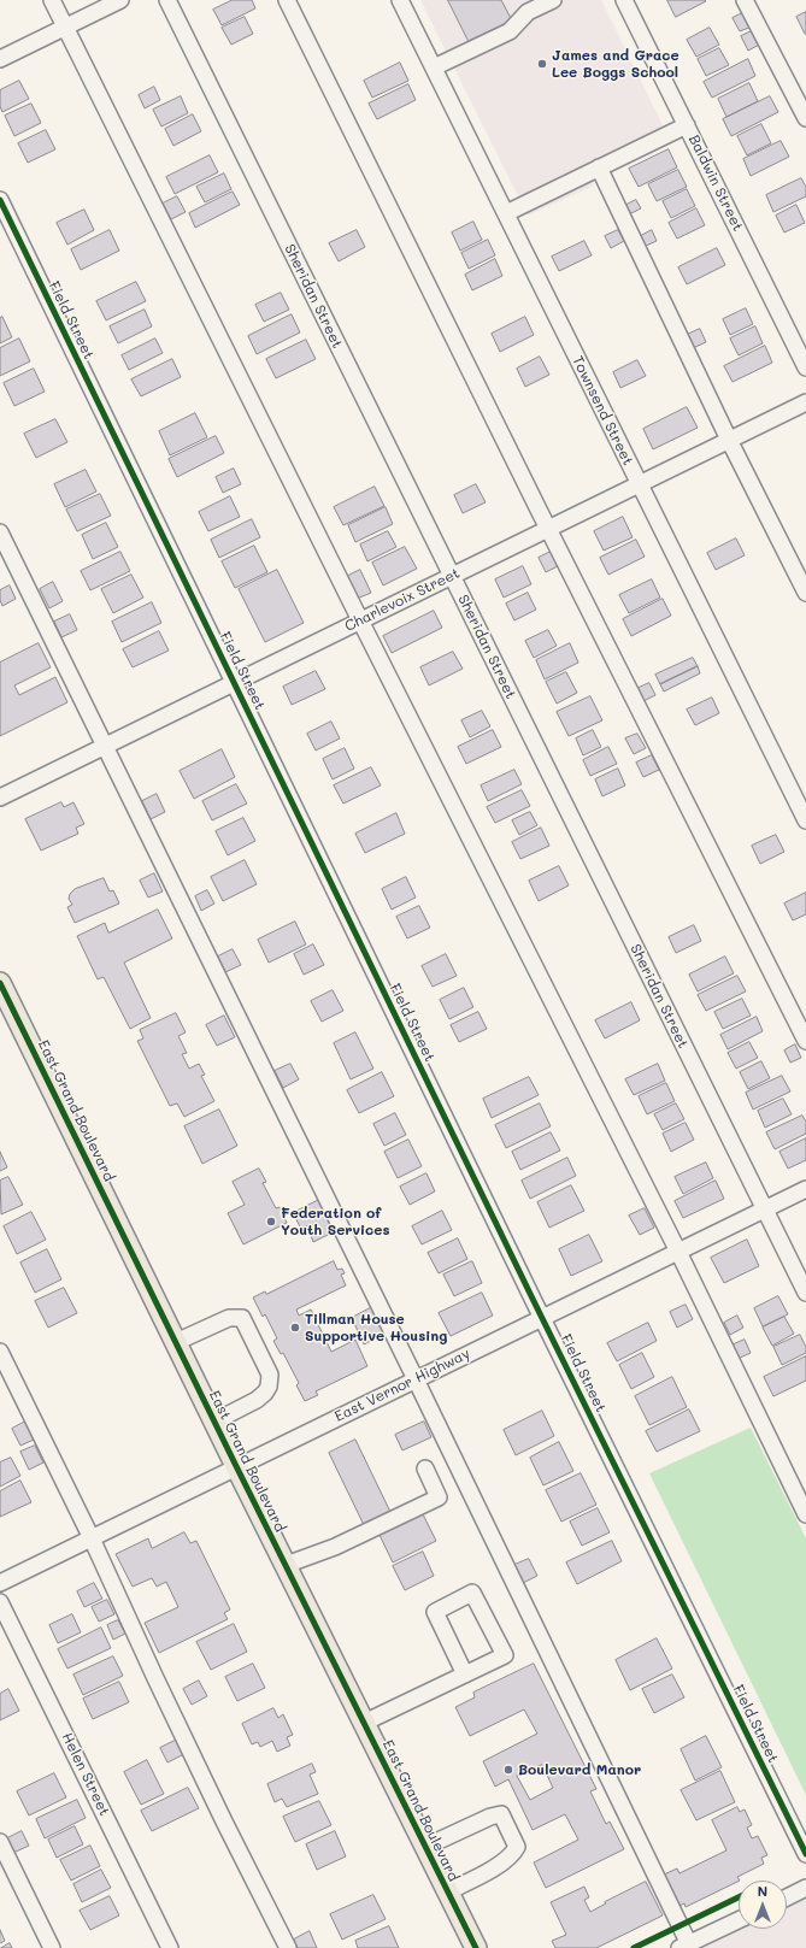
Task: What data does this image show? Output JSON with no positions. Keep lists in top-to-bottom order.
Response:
{
  "streets": {
    "main road": ["East Grand Boulevard"],
    "street": [
      "Baldwin Street",
      "Sheridan Street",
      "Field Street",
      "Townsend Street",
      "Charlevoix Street",
      "East Vernor Highway",
      "Helen Street"
    ]
  },
  "crossings": [
    ["Sheridan Street", "Charlevoix Street"],
    ["Sheridan Street", "East Vernor Highway"],
    ["Field Street", "Charlevoix Street"],
    ["Field Street", "East Vernor Highway"],
    ["Townsend Street", "Charlevoix Street"],
    ["East Grand Boulevard", "East Vernor Highway"]
  ],
  "places": [
    "James and Grace Lee Boggs School",
    "Federation of Youth Services",
    "Tillman House Supportive Housing",
    "Boulevard Manor"
  ],
  "north": "top"
}
